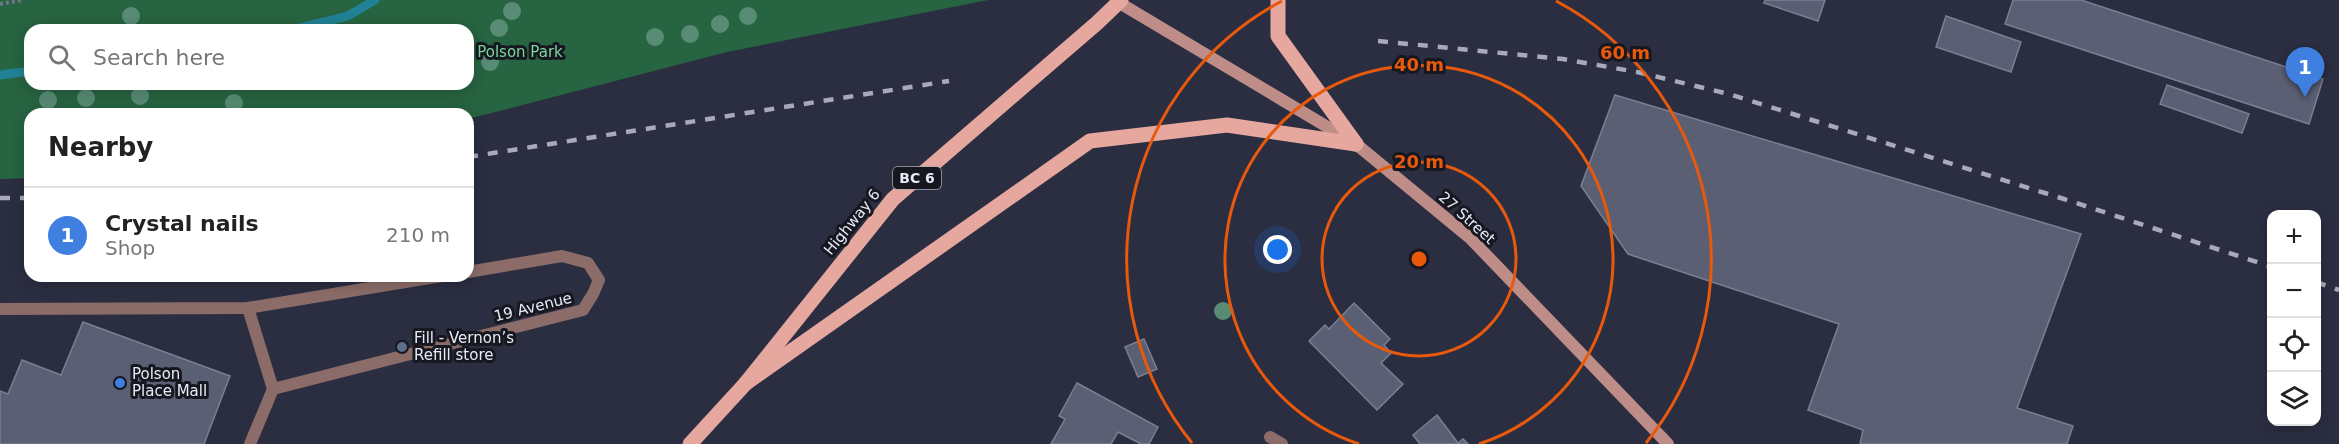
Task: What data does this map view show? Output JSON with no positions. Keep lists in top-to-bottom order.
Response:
{
  "streets": {
    "main road": ["BC 6", "27 Street", "Highway 6"],
    "street": ["19 Avenue"]
  },
  "crossings": [
    ["27 Street", "Highway 6"]
  ],
  "parks": ["Polson Park"],
  "places": ["Fill - Vernon’s Refill store", "Polson Place Mall"],
  "page": {
    "search": "Search here",
    "pins": "1",
    "heading": "Nearby",
    "list": [
      {
        "mark": "1",
        "name": "Crystal nails",
        "note": "Shop",
        "value": "210 m"
      }
    ],
    "map_buttons": ["+", "−"]
  },
  "rings": ["60 m", "40 m", "20 m"]
}
